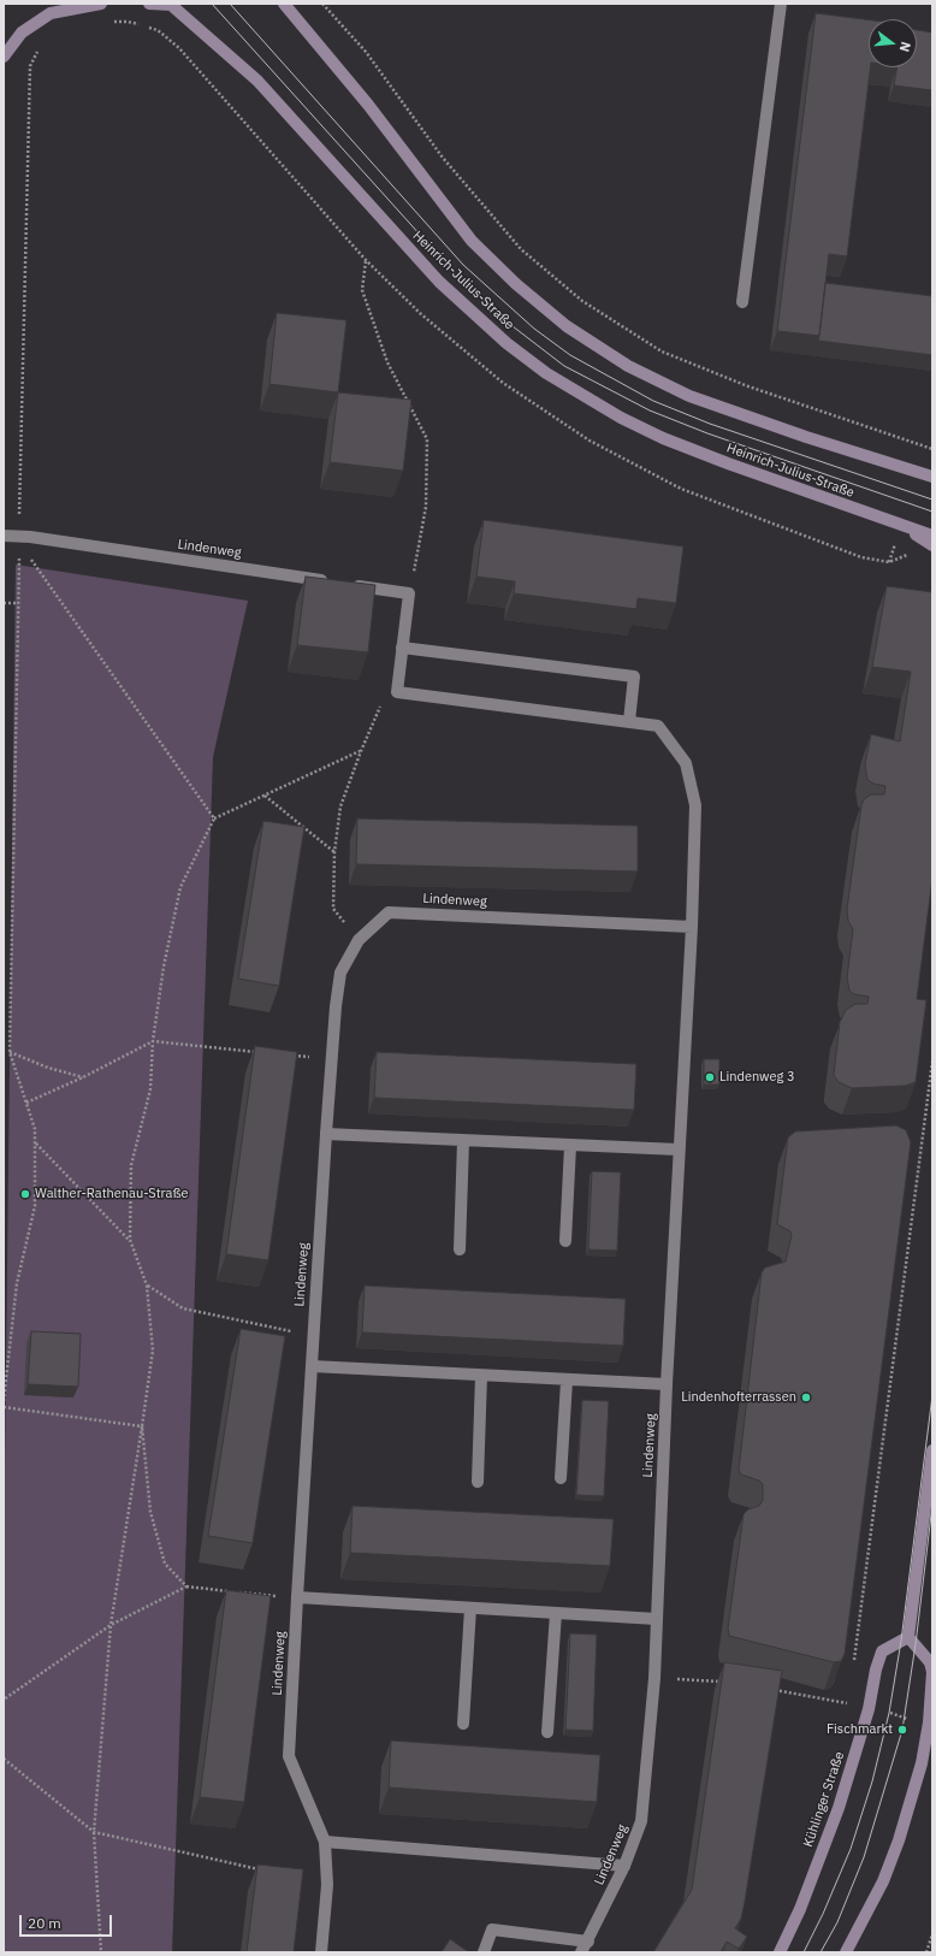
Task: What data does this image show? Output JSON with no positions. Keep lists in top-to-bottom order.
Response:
{
  "streets": {
    "street": ["Heinrich-Julius-Straße", "Lindenweg", "Kühlinger Straße"]
  },
  "places": [
    "Lindenweg 3",
    "Walther-Rathenau-Straße",
    "Lindenhofterrassen",
    "Fischmarkt"
  ],
  "scale_bar": "20 m",
  "north": "right"
}
